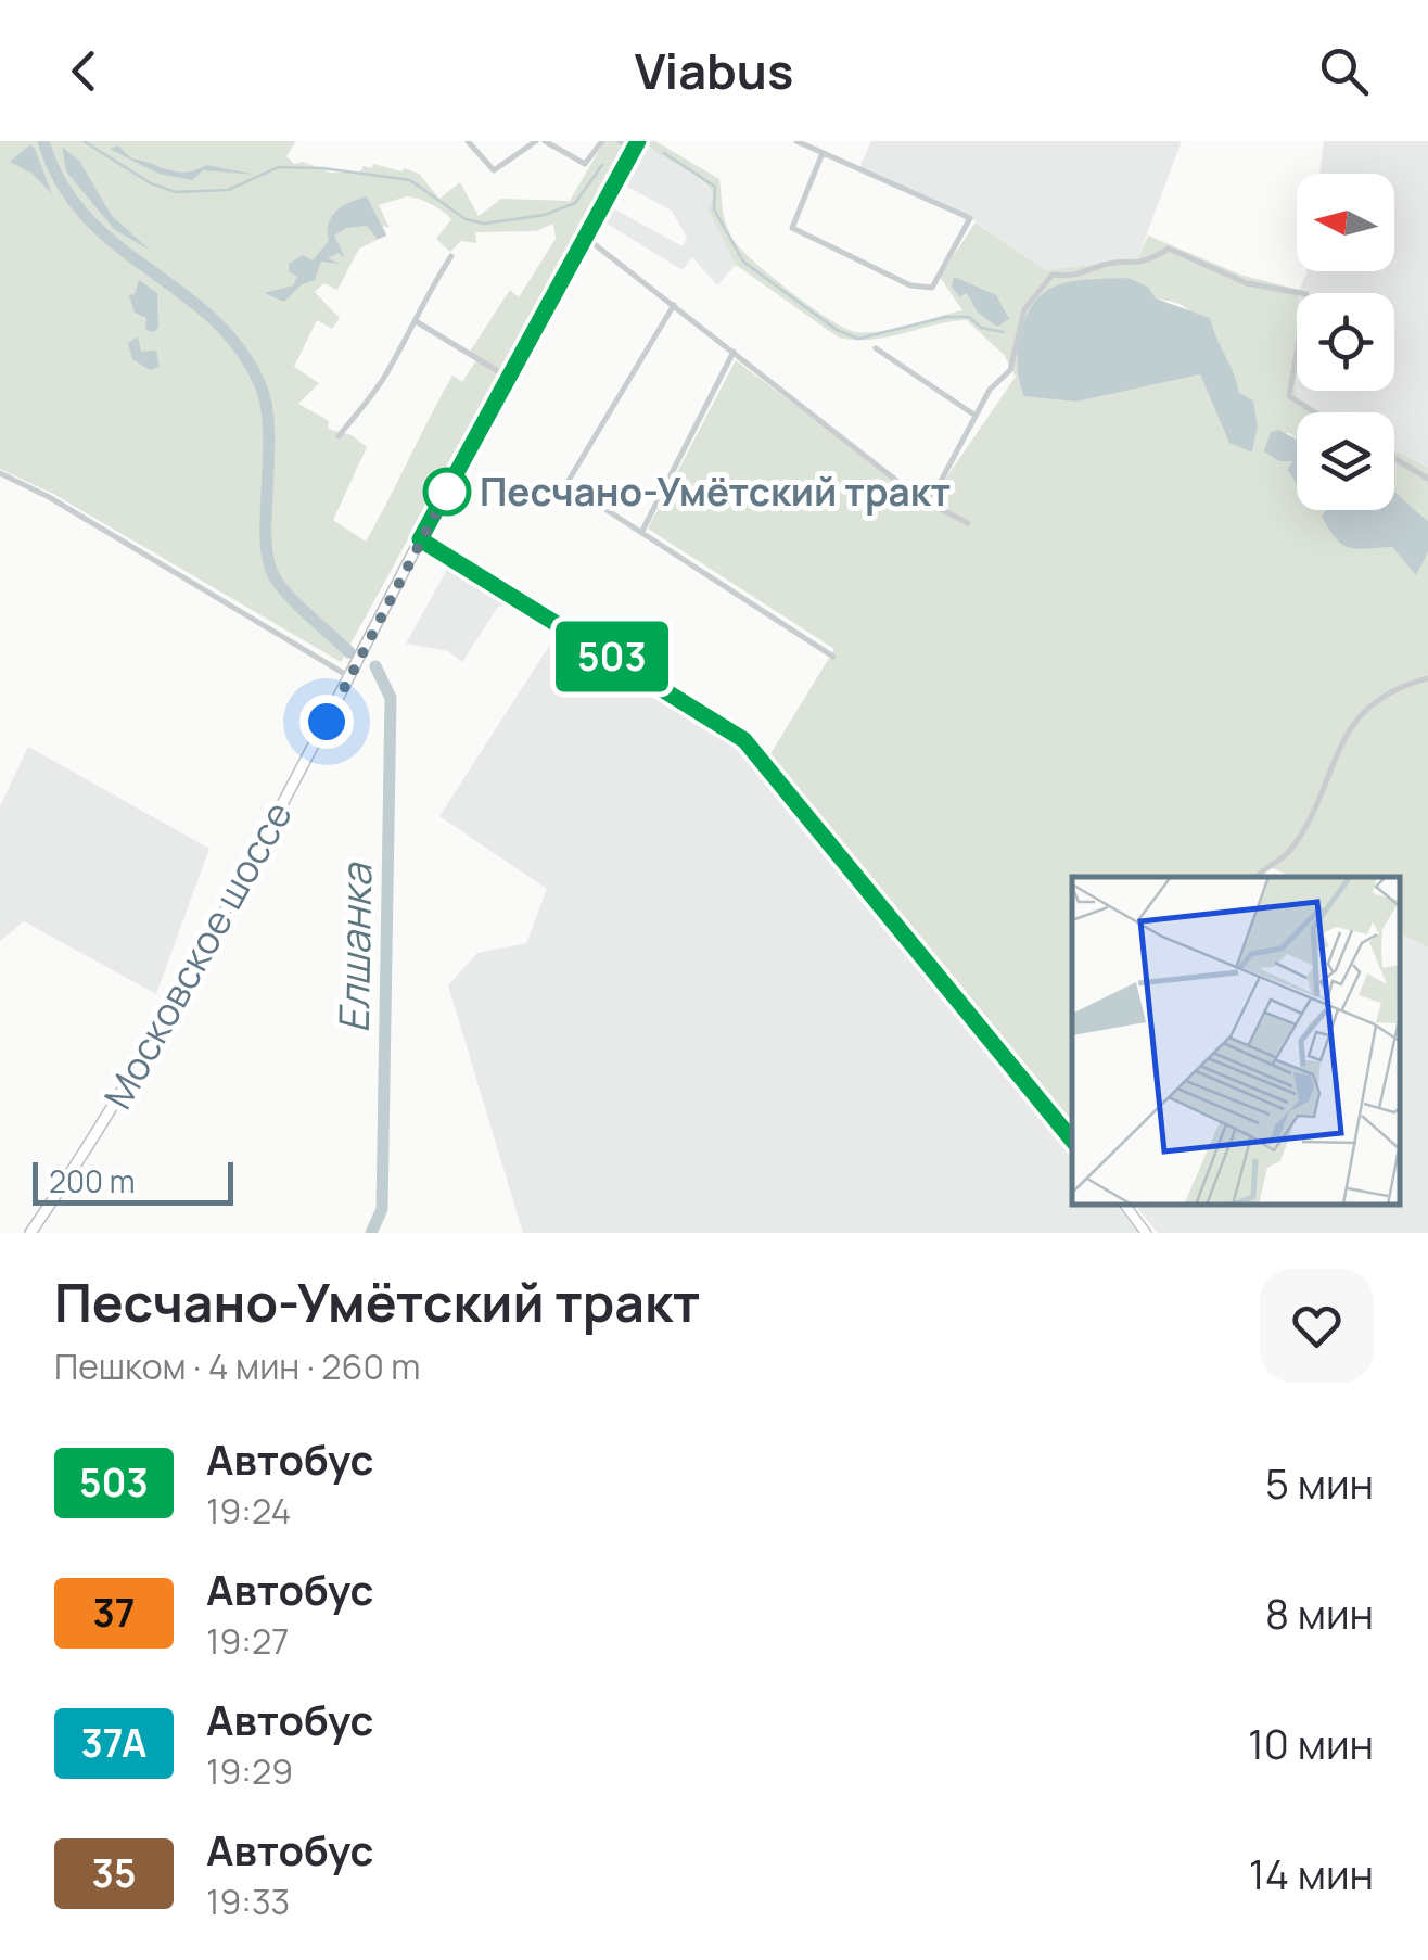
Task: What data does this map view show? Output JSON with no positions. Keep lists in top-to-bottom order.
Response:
{
  "streets": {
    "main road": ["Московское шоссе"]
  },
  "water": ["Елшанка"],
  "places": ["Песчано-Умётский тракт"],
  "lines": ["bus line 503"],
  "scale_bar": "200 m",
  "north": "left",
  "page": {
    "header": "Viabus",
    "on_map": "503",
    "scale": "200 m",
    "heading": ["Песчано-Умётский тракт", "Пешком · 4 мин · 260 m"],
    "list": [
      {
        "mark": "503",
        "name": "Автобус",
        "note": "19:24",
        "value": "5 мин"
      },
      {
        "mark": "37",
        "name": "Автобус",
        "note": "19:27",
        "value": "8 мин"
      },
      {
        "mark": "37А",
        "name": "Автобус",
        "note": "19:29",
        "value": "10 мин"
      },
      {
        "mark": "35",
        "name": "Автобус",
        "note": "19:33",
        "value": "14 мин"
      }
    ]
  }
}
